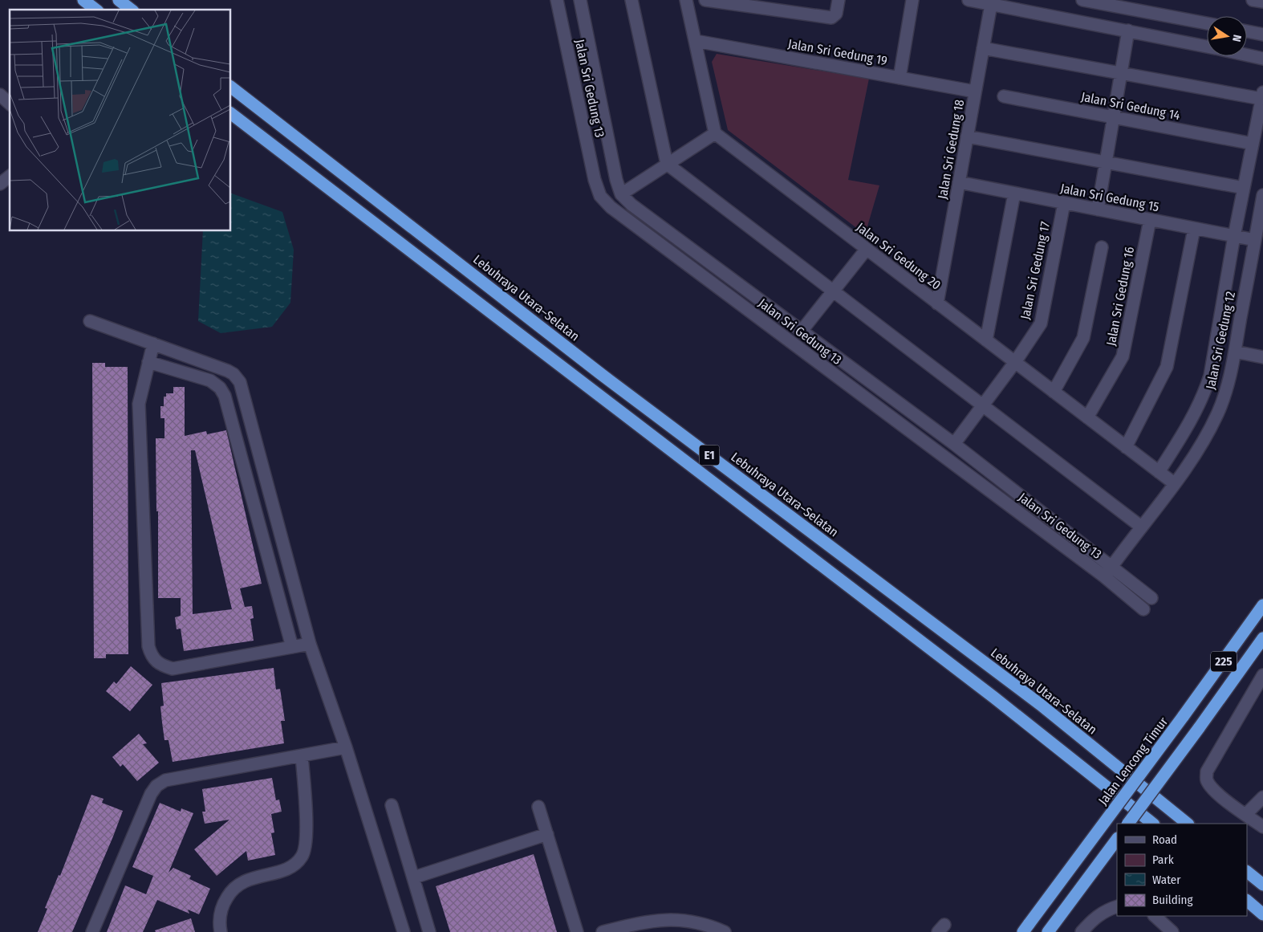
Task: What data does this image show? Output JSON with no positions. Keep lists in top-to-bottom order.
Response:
{
  "streets": {
    "highway": [
      "Lebuhraya Utara–Selatan",
      "E1",
      "225",
      "Jalan Lencong Timur"
    ],
    "street": [
      "Jalan Sri Gedung 19",
      "Jalan Sri Gedung 13",
      "Jalan Sri Gedung 14",
      "Jalan Sri Gedung 18",
      "Jalan Sri Gedung 15",
      "Jalan Sri Gedung 20",
      "Jalan Sri Gedung 17",
      "Jalan Sri Gedung 16",
      "Jalan Sri Gedung 12"
    ]
  },
  "crossings": [
    ["Jalan Sri Gedung 19", "Jalan Sri Gedung 18"],
    ["Jalan Sri Gedung 13", "Jalan Sri Gedung 17"],
    ["Jalan Sri Gedung 13", "Jalan Sri Gedung 12"],
    ["Jalan Sri Gedung 14", "Jalan Sri Gedung 12"],
    ["Jalan Sri Gedung 18", "Jalan Sri Gedung 15"],
    ["Jalan Sri Gedung 18", "Jalan Sri Gedung 20"],
    ["Jalan Sri Gedung 15", "Jalan Sri Gedung 17"],
    ["Jalan Sri Gedung 15", "Jalan Sri Gedung 16"],
    ["Jalan Sri Gedung 15", "Jalan Sri Gedung 12"],
    ["Jalan Sri Gedung 20", "Jalan Sri Gedung 17"],
    ["Jalan Sri Gedung 20", "Jalan Sri Gedung 16"],
    ["Jalan Sri Gedung 20", "Jalan Sri Gedung 12"]
  ],
  "legend": [
    "Road",
    "Park",
    "Water",
    "Building"
  ],
  "north": "right"
}
